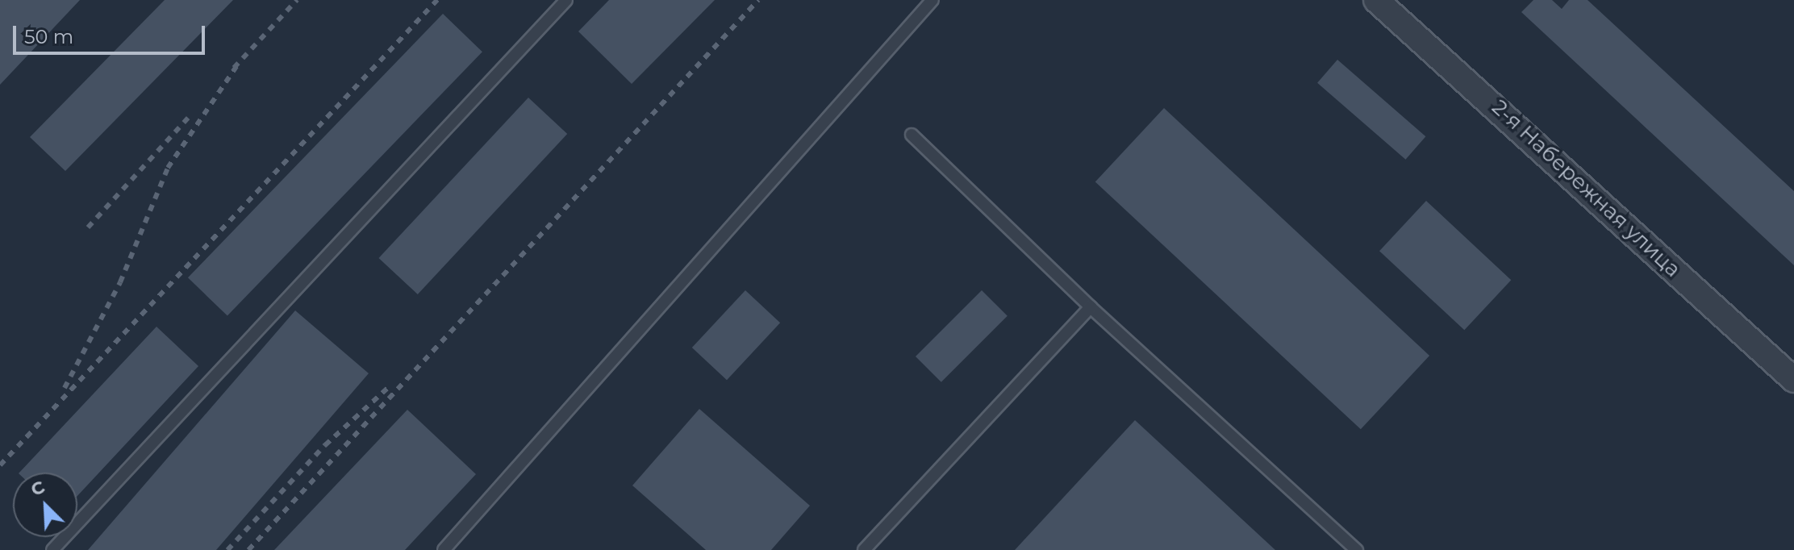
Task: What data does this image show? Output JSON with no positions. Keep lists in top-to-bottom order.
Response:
{
  "streets": {
    "street": ["2-я Набережная улица"]
  },
  "scale_bar": "50 m",
  "north": "top left"
}
